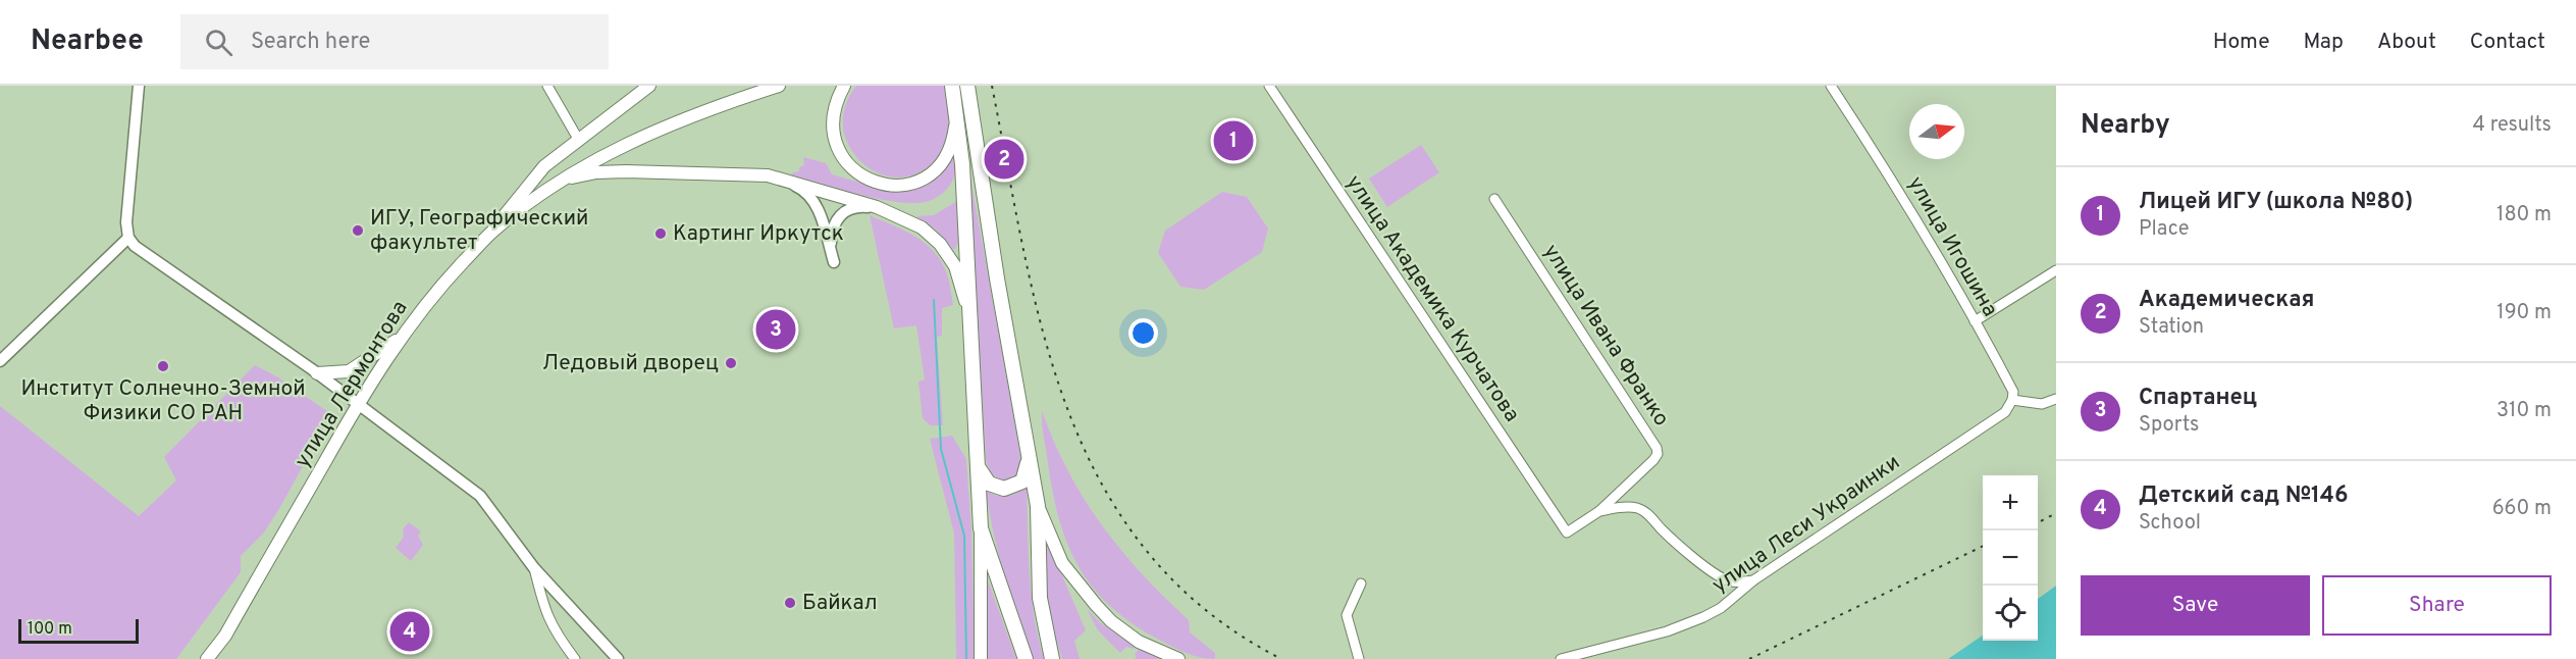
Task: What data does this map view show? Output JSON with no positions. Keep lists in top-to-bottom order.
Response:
{
  "streets": {
    "main road": ["улица Лермонтова"],
    "street": [
      "улица Игошина",
      "улица Академика Курчатова",
      "улица Ивана Франко",
      "улица Леси Украинки"
    ]
  },
  "crossings": [
    ["улица Игошина", "улица Леси Украинки"],
    ["улица Академика Курчатова", "улица Ивана Франко"]
  ],
  "places": [
    "ИГУ, Географический факультет",
    "Картинг Иркутск",
    "Ледовый дворец",
    "Институт Солнечно-Земной Физики СО РАН",
    "Байкал"
  ],
  "scale_bar": "100 m",
  "north": "right",
  "page": {
    "header": "Nearbee",
    "search": "Search here",
    "nav": [
      "Home",
      "Map",
      "About",
      "Contact"
    ],
    "heading": ["Nearby", "4 results"],
    "pins": [
      "1",
      "2",
      "3",
      "4"
    ],
    "list": [
      {
        "mark": "1",
        "name": "Лицей ИГУ (школа №80)",
        "note": "Place",
        "value": "180 m"
      },
      {
        "mark": "2",
        "name": "Академическая",
        "note": "Station",
        "value": "190 m"
      },
      {
        "mark": "3",
        "name": "Спартанец",
        "note": "Sports",
        "value": "310 m"
      },
      {
        "mark": "4",
        "name": "Детский сад №146",
        "note": "School",
        "value": "660 m"
      }
    ],
    "map_buttons": ["+", "−"],
    "buttons": ["Save", "Share"],
    "scale": "100 m"
  }
}
